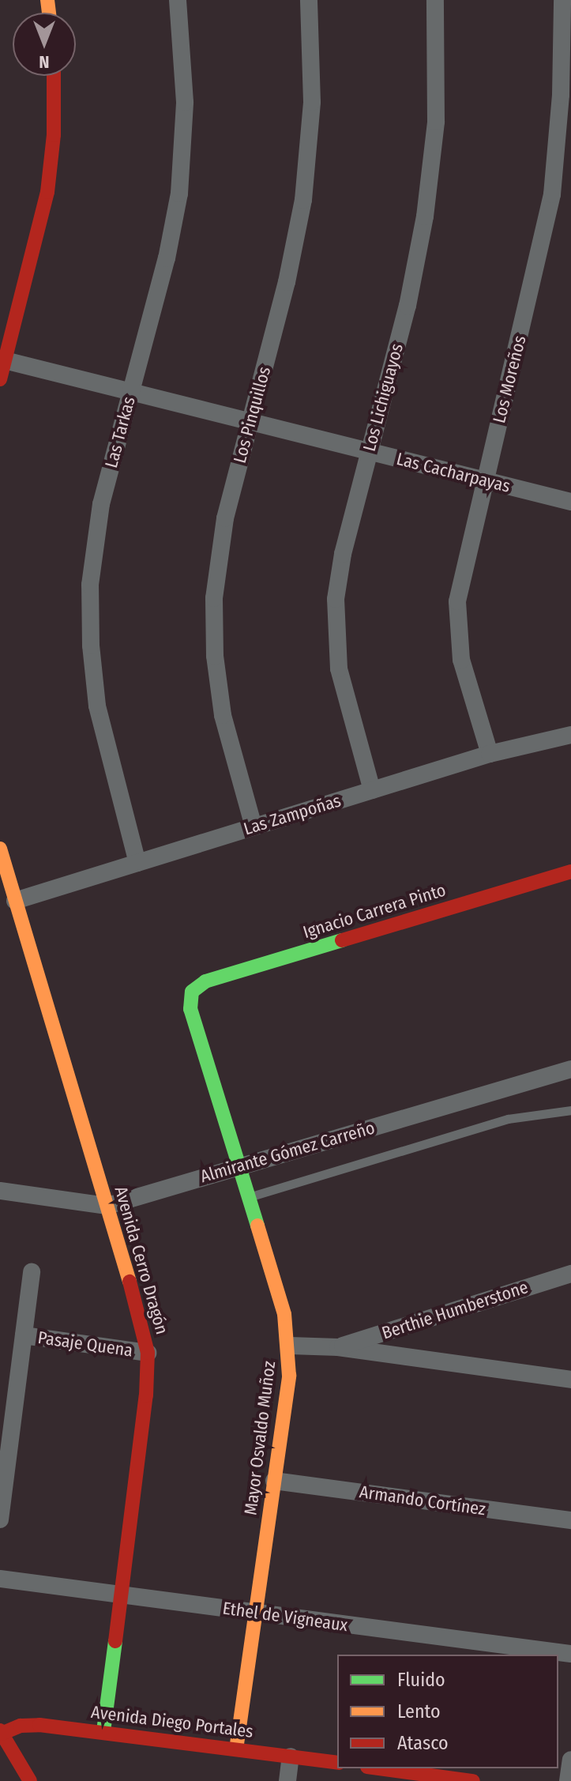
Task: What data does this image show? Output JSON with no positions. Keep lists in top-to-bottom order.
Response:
{
  "streets": {
    "street": [
      "Los Moreños",
      "Los Lichiguayos",
      "Los Pinquillos",
      "Las Tarkas",
      "Las Cacharpayas",
      "Las Zampoñas",
      "Ignacio Carrera Pinto",
      "Almirante Gómez Carreño",
      "Avenida Cerro Dragón",
      "Berthie Humberstone",
      "Pasaje Quena",
      "Mayor Osvaldo Muñoz",
      "Armando Cortínez",
      "Ethel de Vigneaux",
      "Avenida Diego Portales"
    ]
  },
  "crossings": [
    ["Los Moreños", "Las Cacharpayas"],
    ["Los Moreños", "Las Zampoñas"],
    ["Los Lichiguayos", "Las Cacharpayas"],
    ["Los Lichiguayos", "Las Zampoñas"],
    ["Los Pinquillos", "Las Cacharpayas"],
    ["Los Pinquillos", "Las Zampoñas"],
    ["Las Tarkas", "Las Cacharpayas"],
    ["Las Tarkas", "Las Zampoñas"],
    ["Las Zampoñas", "Avenida Cerro Dragón"],
    ["Ignacio Carrera Pinto", "Mayor Osvaldo Muñoz"],
    ["Almirante Gómez Carreño", "Avenida Cerro Dragón"],
    ["Almirante Gómez Carreño", "Mayor Osvaldo Muñoz"],
    ["Avenida Cerro Dragón", "Pasaje Quena"],
    ["Avenida Cerro Dragón", "Ethel de Vigneaux"],
    ["Avenida Cerro Dragón", "Avenida Diego Portales"],
    ["Berthie Humberstone", "Mayor Osvaldo Muñoz"],
    ["Mayor Osvaldo Muñoz", "Armando Cortínez"],
    ["Mayor Osvaldo Muñoz", "Ethel de Vigneaux"],
    ["Mayor Osvaldo Muñoz", "Avenida Diego Portales"]
  ],
  "legend": ["Fluido", "Lento", "Atasco"],
  "north": "bottom"
}
